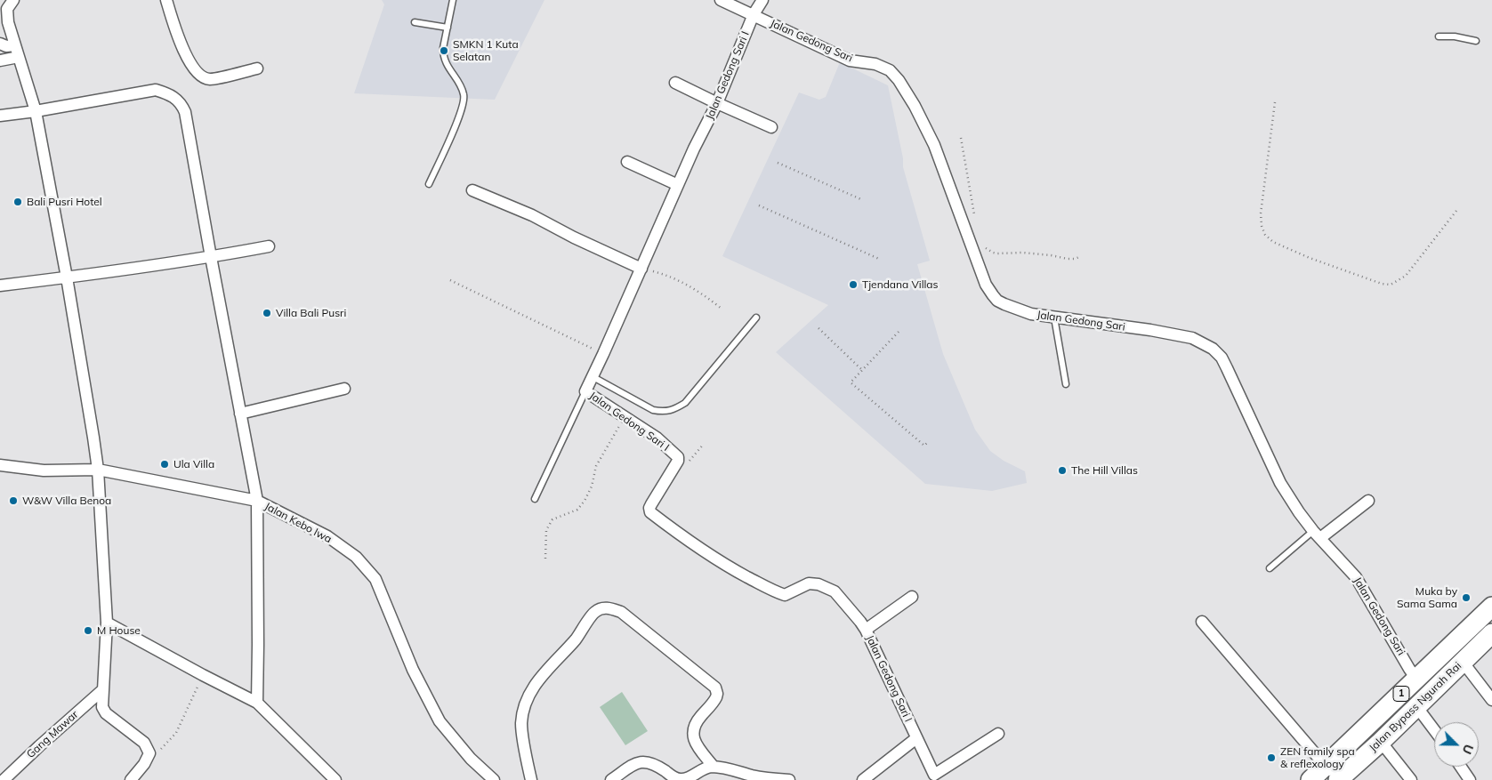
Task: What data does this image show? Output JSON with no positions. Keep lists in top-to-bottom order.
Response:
{
  "streets": {
    "highway": ["1", "Jalan Bypass Ngurah Rai"],
    "street": [
      "Jalan Gedong Sari",
      "Jalan Gedong Sari I",
      "Jalan Kebo Iwa",
      "Gang Mawar"
    ]
  },
  "crossings": [
    ["Jalan Gedong Sari", "Jalan Gedong Sari I"],
    ["Jalan Gedong Sari", "Jalan Bypass Ngurah Rai"]
  ],
  "places": [
    "SMKN 1 Kuta Selatan",
    "Bali Pusri Hotel",
    "Tjendana Villas",
    "Villa Bali Pusri",
    "Ula Villa",
    "The Hill Villas",
    "W&W Villa Benoa",
    "Muka by Sama Sama",
    "M House",
    "ZEN family spa & reflexology"
  ],
  "north": "bottom right"
}
